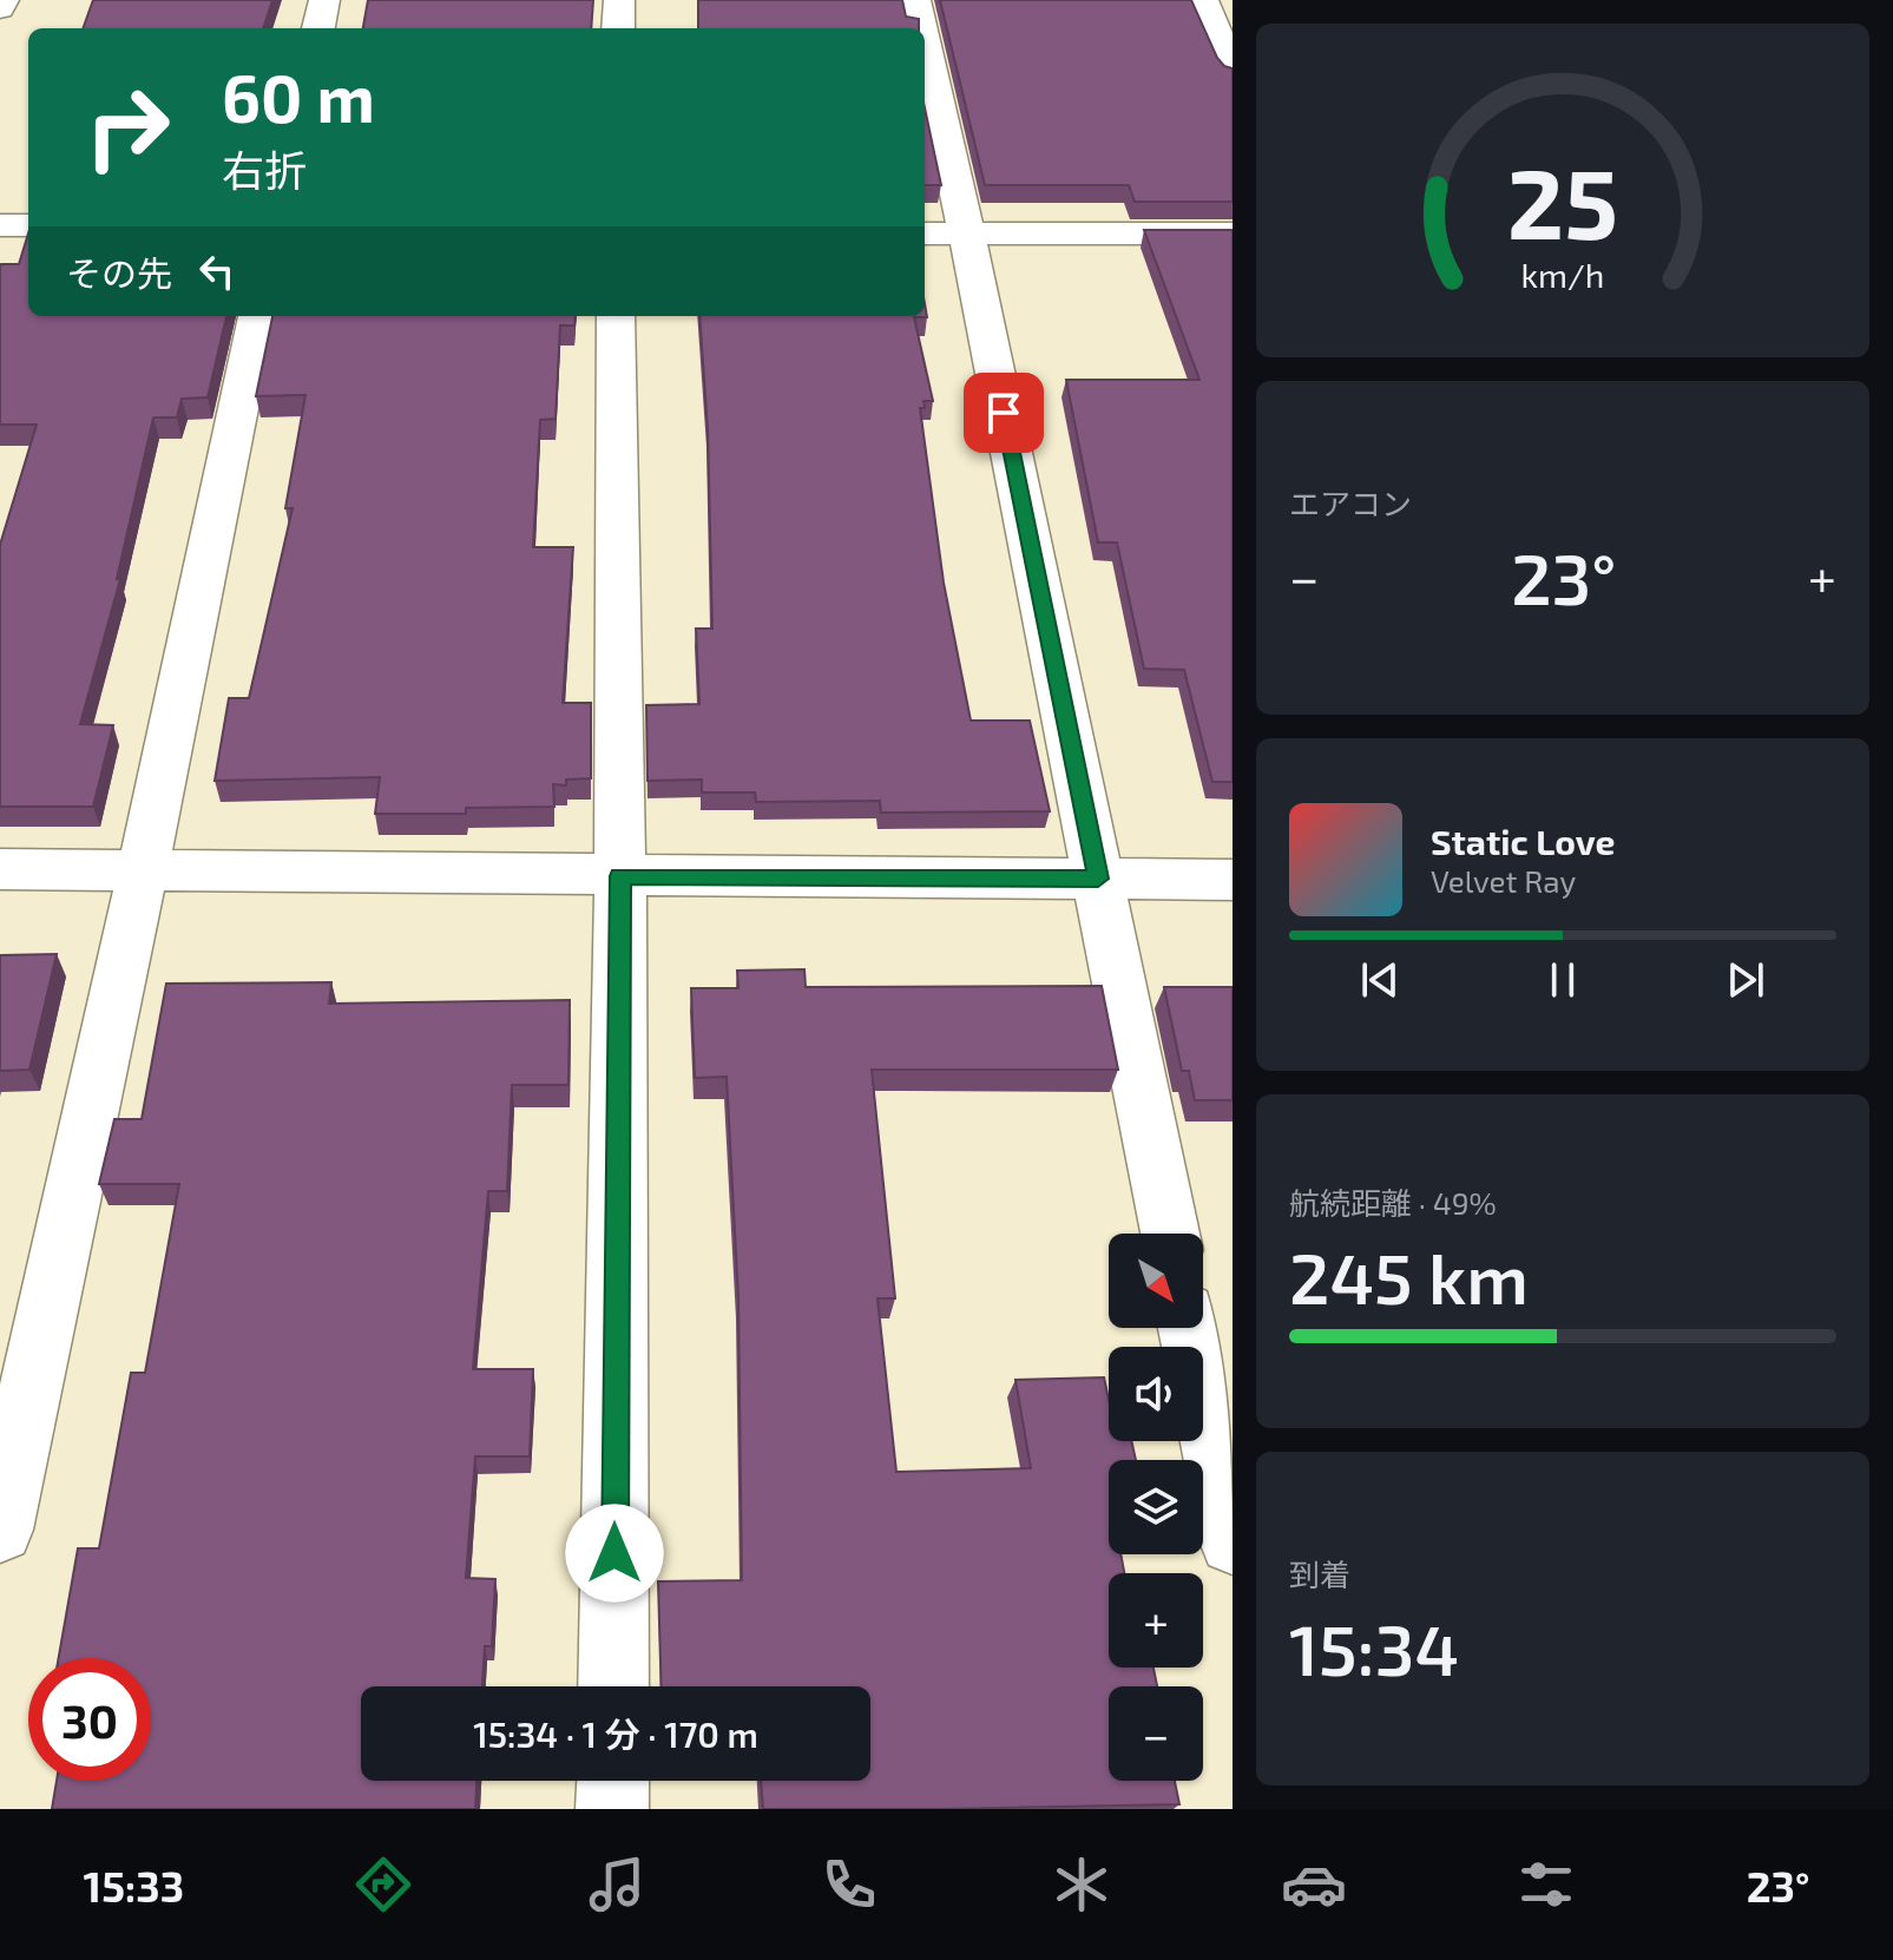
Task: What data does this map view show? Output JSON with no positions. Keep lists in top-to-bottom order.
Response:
{
  "north": "bottom right",
  "page": {
    "turn": ["60 m", "右折"],
    "then": "その先",
    "tile": [
      "エアコン",
      ["航続距離 · 49%", "245 km"],
      ["到着", "15:34"]
    ],
    "heat": ["−", "23°", "+"],
    "song": ["Static Love", "Velvet Ray"],
    "map_buttons": ["+", "−"],
    "limit": "30",
    "trip": "15:34 · 1 分 · 170 m",
    "tabs": ["15:33", "23°"],
    "gauge": ["25", "km/h"]
  }
}
